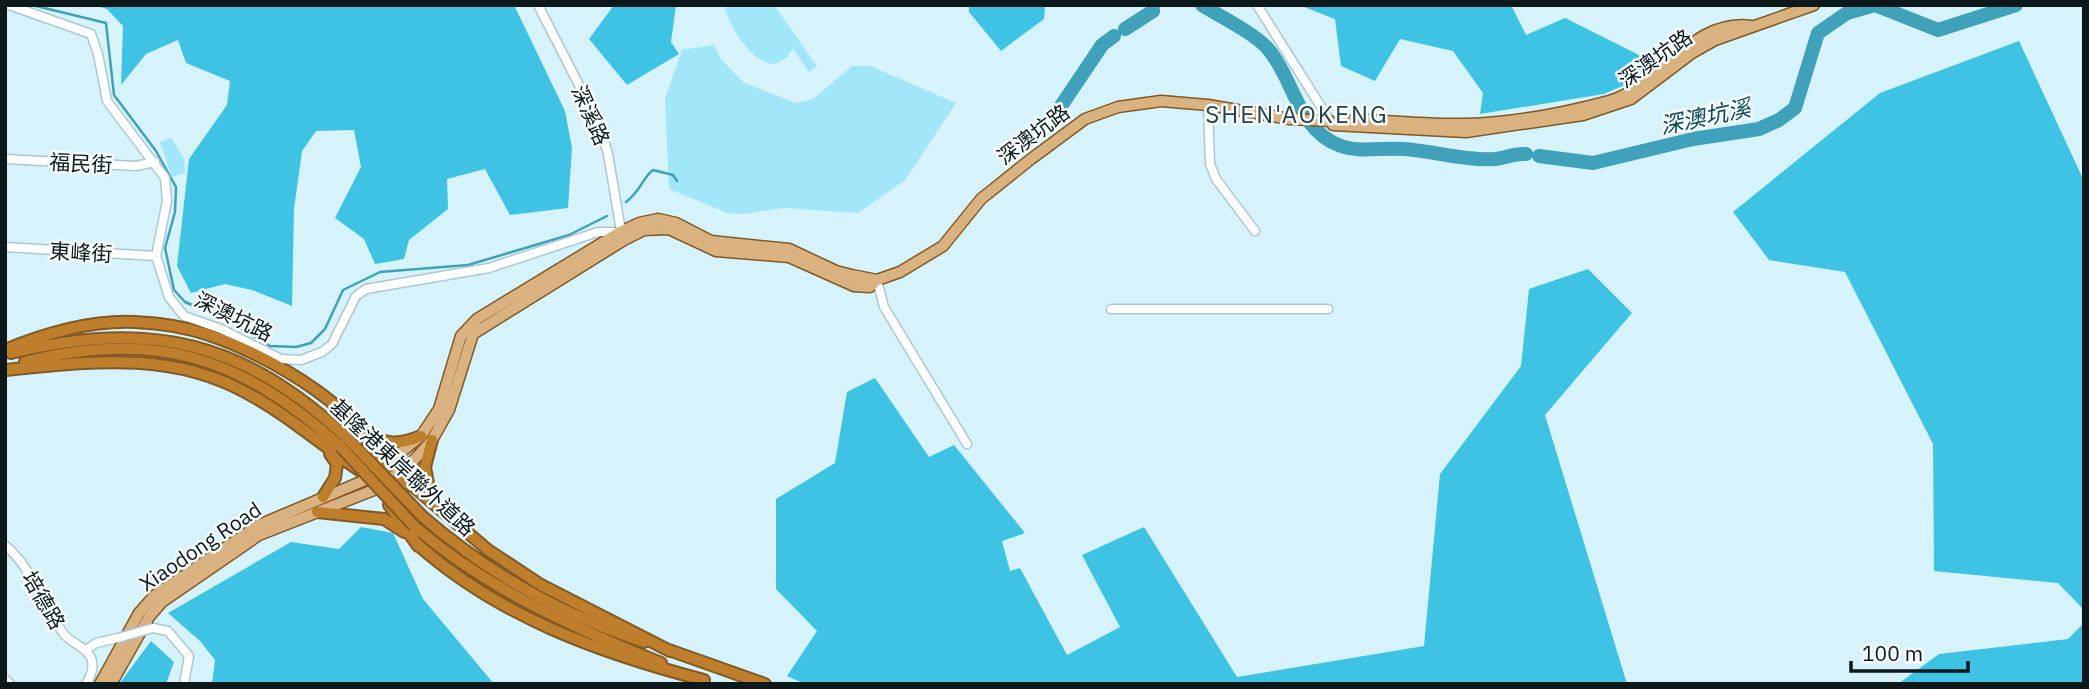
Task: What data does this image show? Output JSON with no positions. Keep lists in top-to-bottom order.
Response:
{
  "streets": {
    "highway": ["基隆港東岸聯外道路"],
    "main road": ["深澳坑路", "Xiaodong Road"],
    "street": [
      "深溪路",
      "福民街",
      "東峰街",
      "培德路"
    ]
  },
  "crossings": [
    ["深澳坑路", "深溪路"],
    ["深澳坑路", "福民街"],
    ["深澳坑路", "東峰街"],
    ["深澳坑路", "Xiaodong Road"],
    ["深溪路", "Xiaodong Road"]
  ],
  "districts": ["SHEN'AOKENG"],
  "water": ["深澳坑溪"],
  "scale_bar": "100 m"
}
